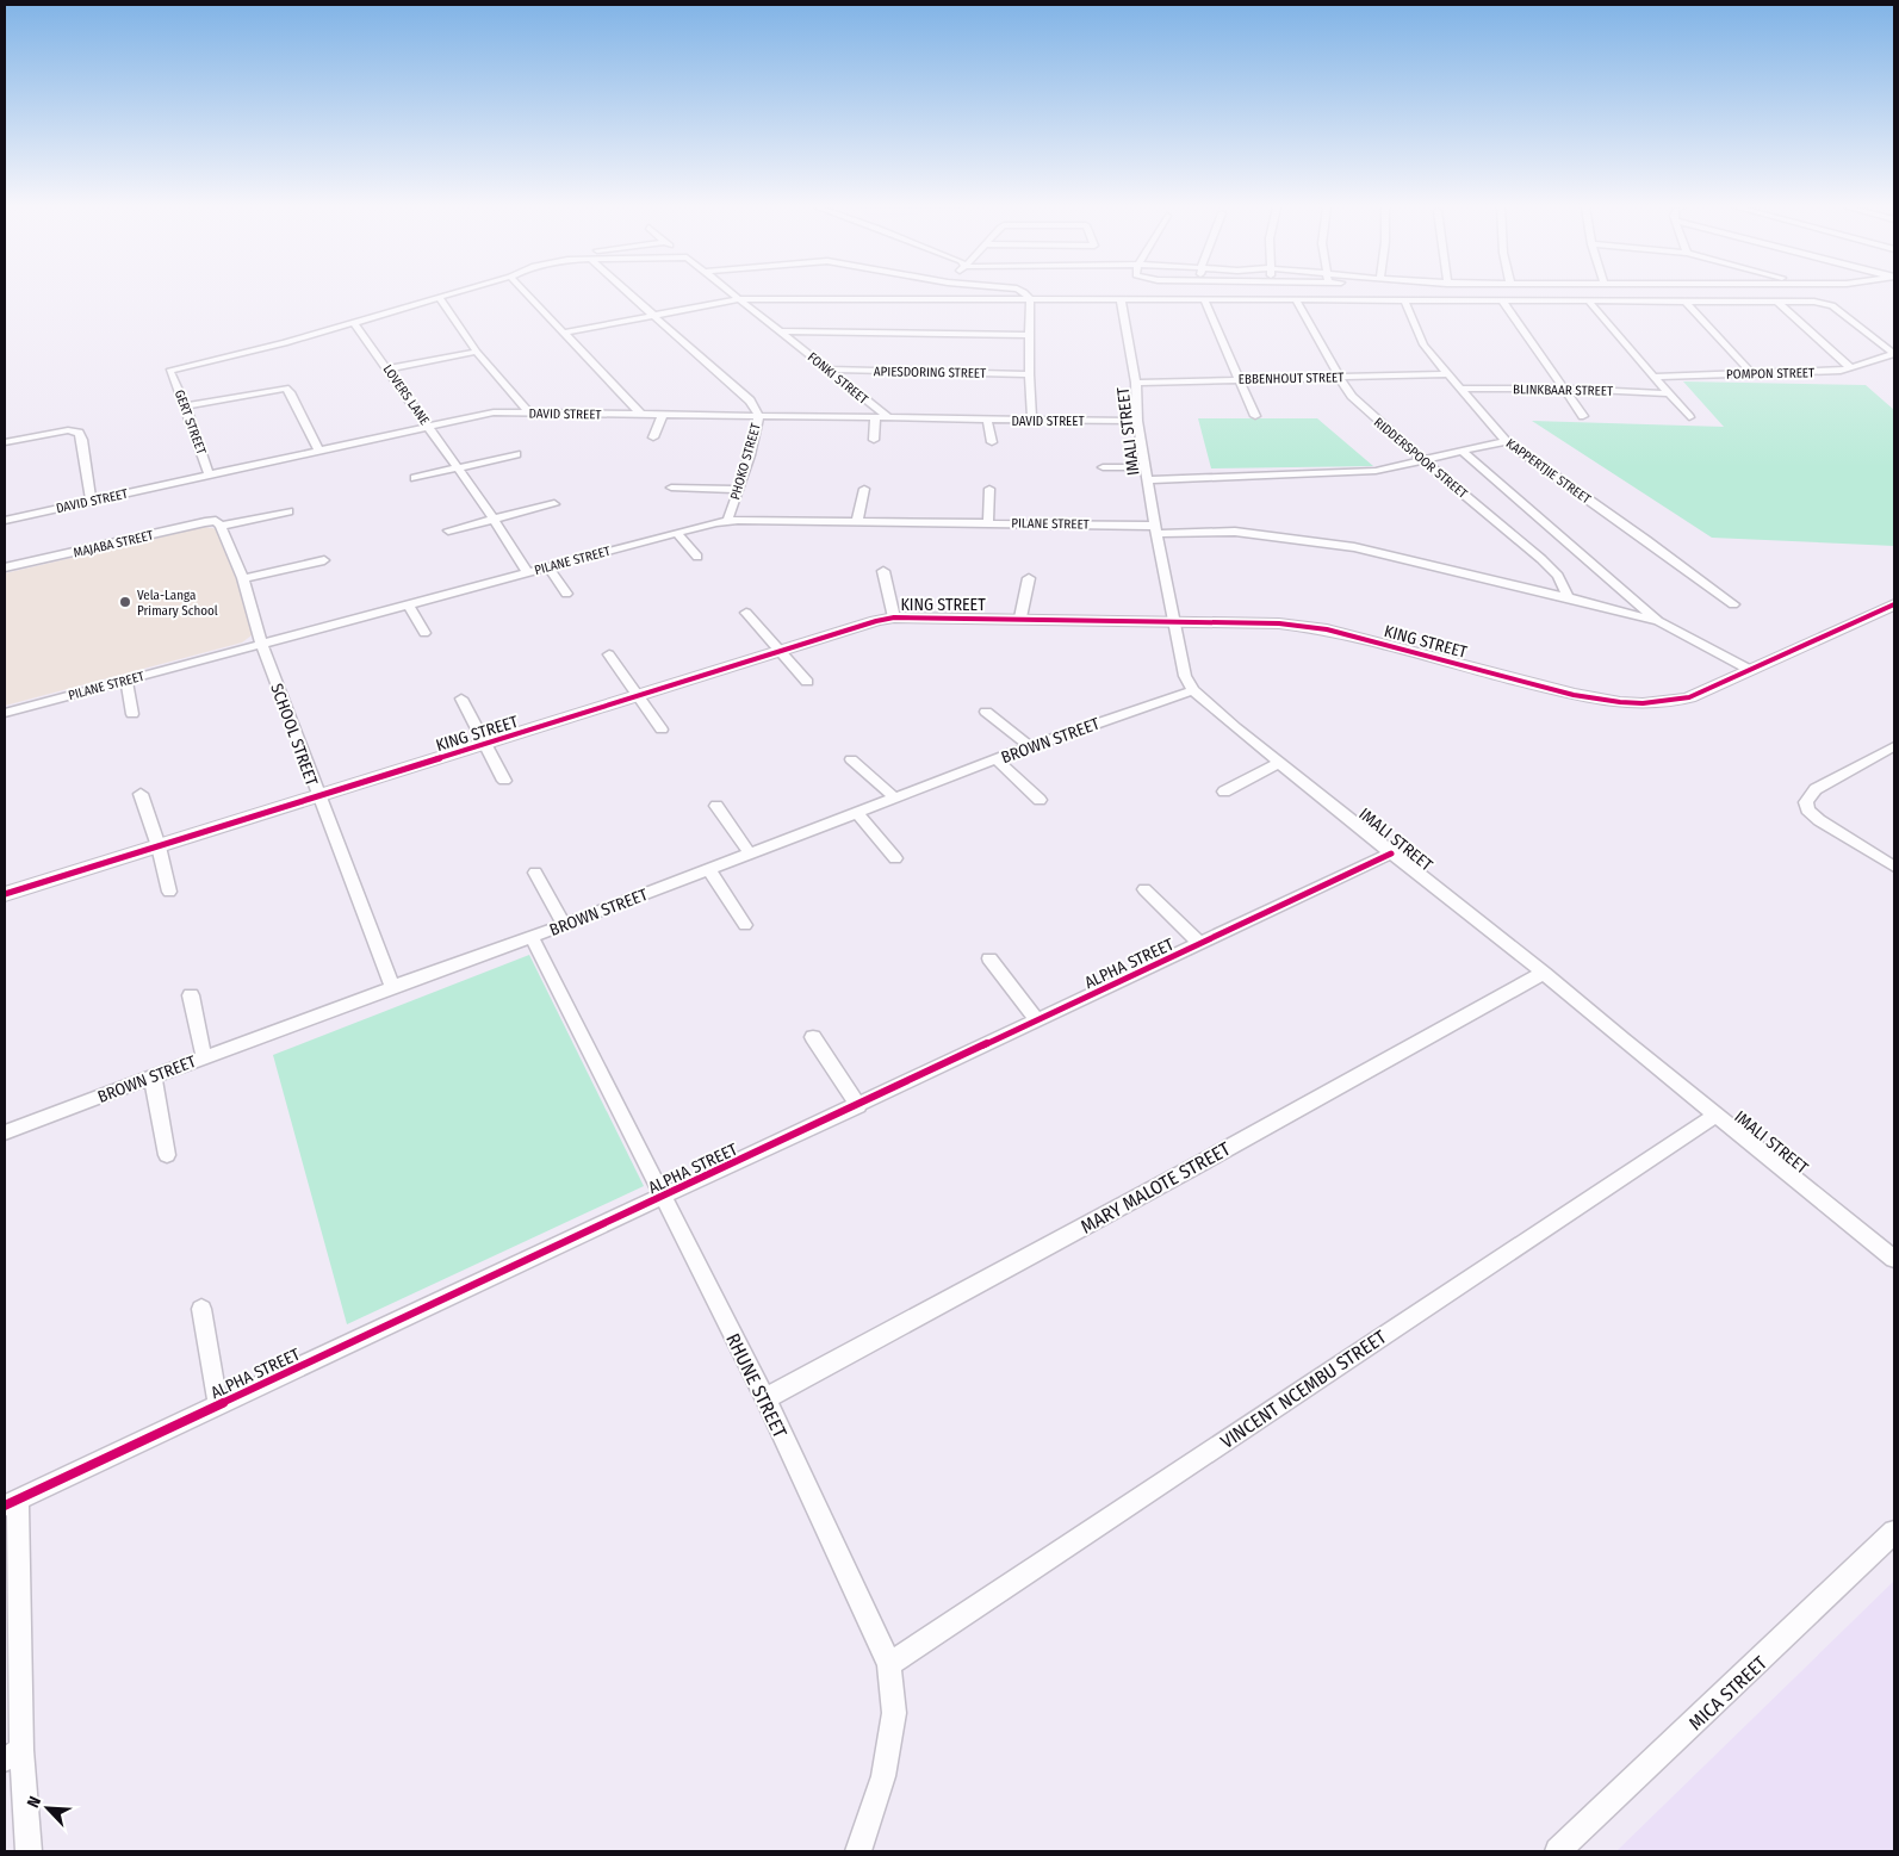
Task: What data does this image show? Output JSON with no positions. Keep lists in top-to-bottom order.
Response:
{
  "streets": {
    "street": [
      "APIESDORING STREET",
      "POMPON STREET",
      "FONKI STREET",
      "EBBENHOUT STREET",
      "BLINKBAAR STREET",
      "LOVERS LANE",
      "DAVID STREET",
      "GERT STREET",
      "IMALI STREET",
      "RIDDERSPOOR STREET",
      "PHOKO STREET",
      "KAPPERTJIE STREET",
      "PILANE STREET",
      "MAJABA STREET",
      "KING STREET",
      "SCHOOL STREET",
      "BROWN STREET",
      "ALPHA STREET",
      "MARY MALOTE STREET",
      "RHUNE STREET",
      "VINCENT NCEMBU STREET",
      "MICA STREET"
    ]
  },
  "crossings": [
    ["APIESDORING STREET", "FONKI STREET"],
    ["FONKI STREET", "DAVID STREET"],
    ["EBBENHOUT STREET", "IMALI STREET"],
    ["EBBENHOUT STREET", "RIDDERSPOOR STREET"],
    ["EBBENHOUT STREET", "KAPPERTJIE STREET"],
    ["BLINKBAAR STREET", "KAPPERTJIE STREET"],
    ["LOVERS LANE", "DAVID STREET"],
    ["LOVERS LANE", "GERT STREET"],
    ["LOVERS LANE", "PILANE STREET"],
    ["DAVID STREET", "GERT STREET"],
    ["DAVID STREET", "IMALI STREET"],
    ["DAVID STREET", "PHOKO STREET"],
    ["IMALI STREET", "PILANE STREET"],
    ["IMALI STREET", "KING STREET"],
    ["IMALI STREET", "BROWN STREET"],
    ["IMALI STREET", "ALPHA STREET"],
    ["IMALI STREET", "MARY MALOTE STREET"],
    ["IMALI STREET", "VINCENT NCEMBU STREET"],
    ["RIDDERSPOOR STREET", "PILANE STREET"],
    ["PHOKO STREET", "PILANE STREET"],
    ["PILANE STREET", "SCHOOL STREET"],
    ["MAJABA STREET", "SCHOOL STREET"],
    ["KING STREET", "SCHOOL STREET"],
    ["SCHOOL STREET", "BROWN STREET"],
    ["BROWN STREET", "RHUNE STREET"],
    ["ALPHA STREET", "RHUNE STREET"],
    ["MARY MALOTE STREET", "RHUNE STREET"],
    ["RHUNE STREET", "VINCENT NCEMBU STREET"]
  ],
  "places": ["Vela-Langa Primary School"],
  "north": "top left"
}
